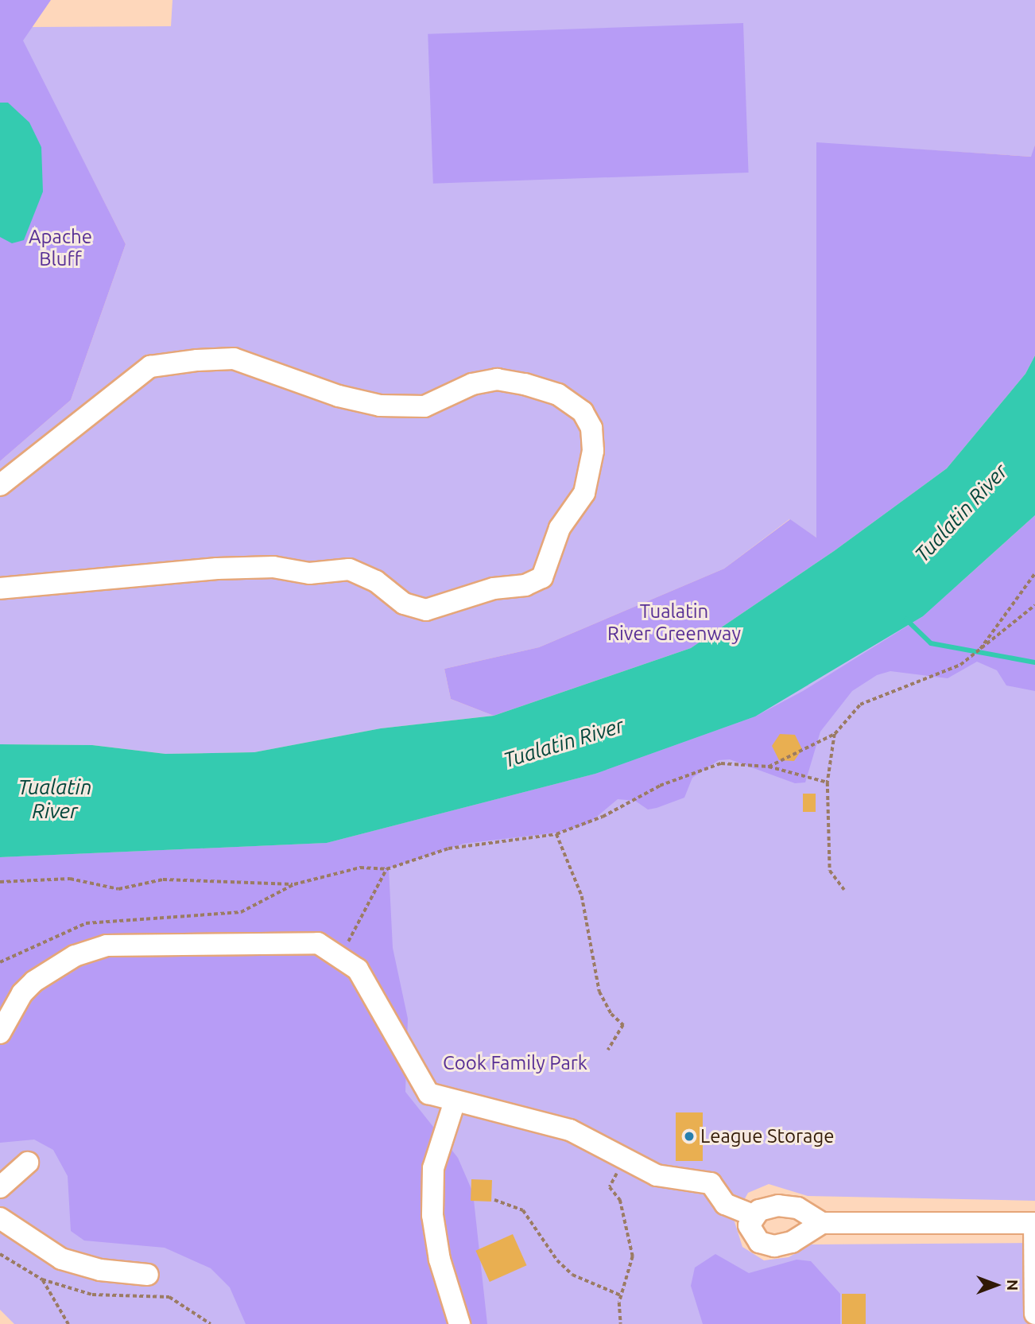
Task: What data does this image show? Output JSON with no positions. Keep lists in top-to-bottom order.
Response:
{
  "water": ["Tualatin River"],
  "parks": ["Apache Bluff", "Tualatin River Greenway", "Cook Family Park"],
  "places": ["League Storage"],
  "north": "right"
}
